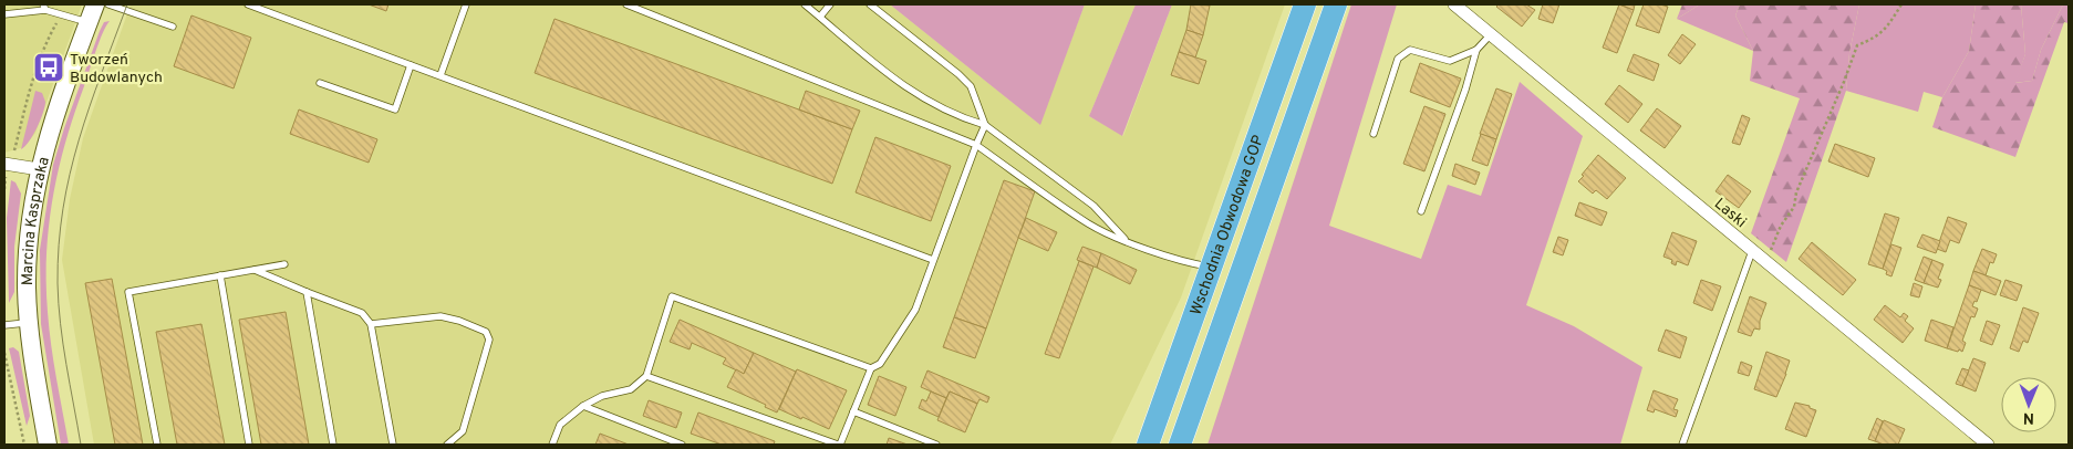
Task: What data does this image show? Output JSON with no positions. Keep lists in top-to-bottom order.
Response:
{
  "streets": {
    "highway": ["Wschodnia Obwodowa GOP"],
    "street": ["Laski", "Marcina Kasprzaka"]
  },
  "places": {
    "bus stop": ["Tworzeń Budowlanych"]
  },
  "north": "bottom"
}
